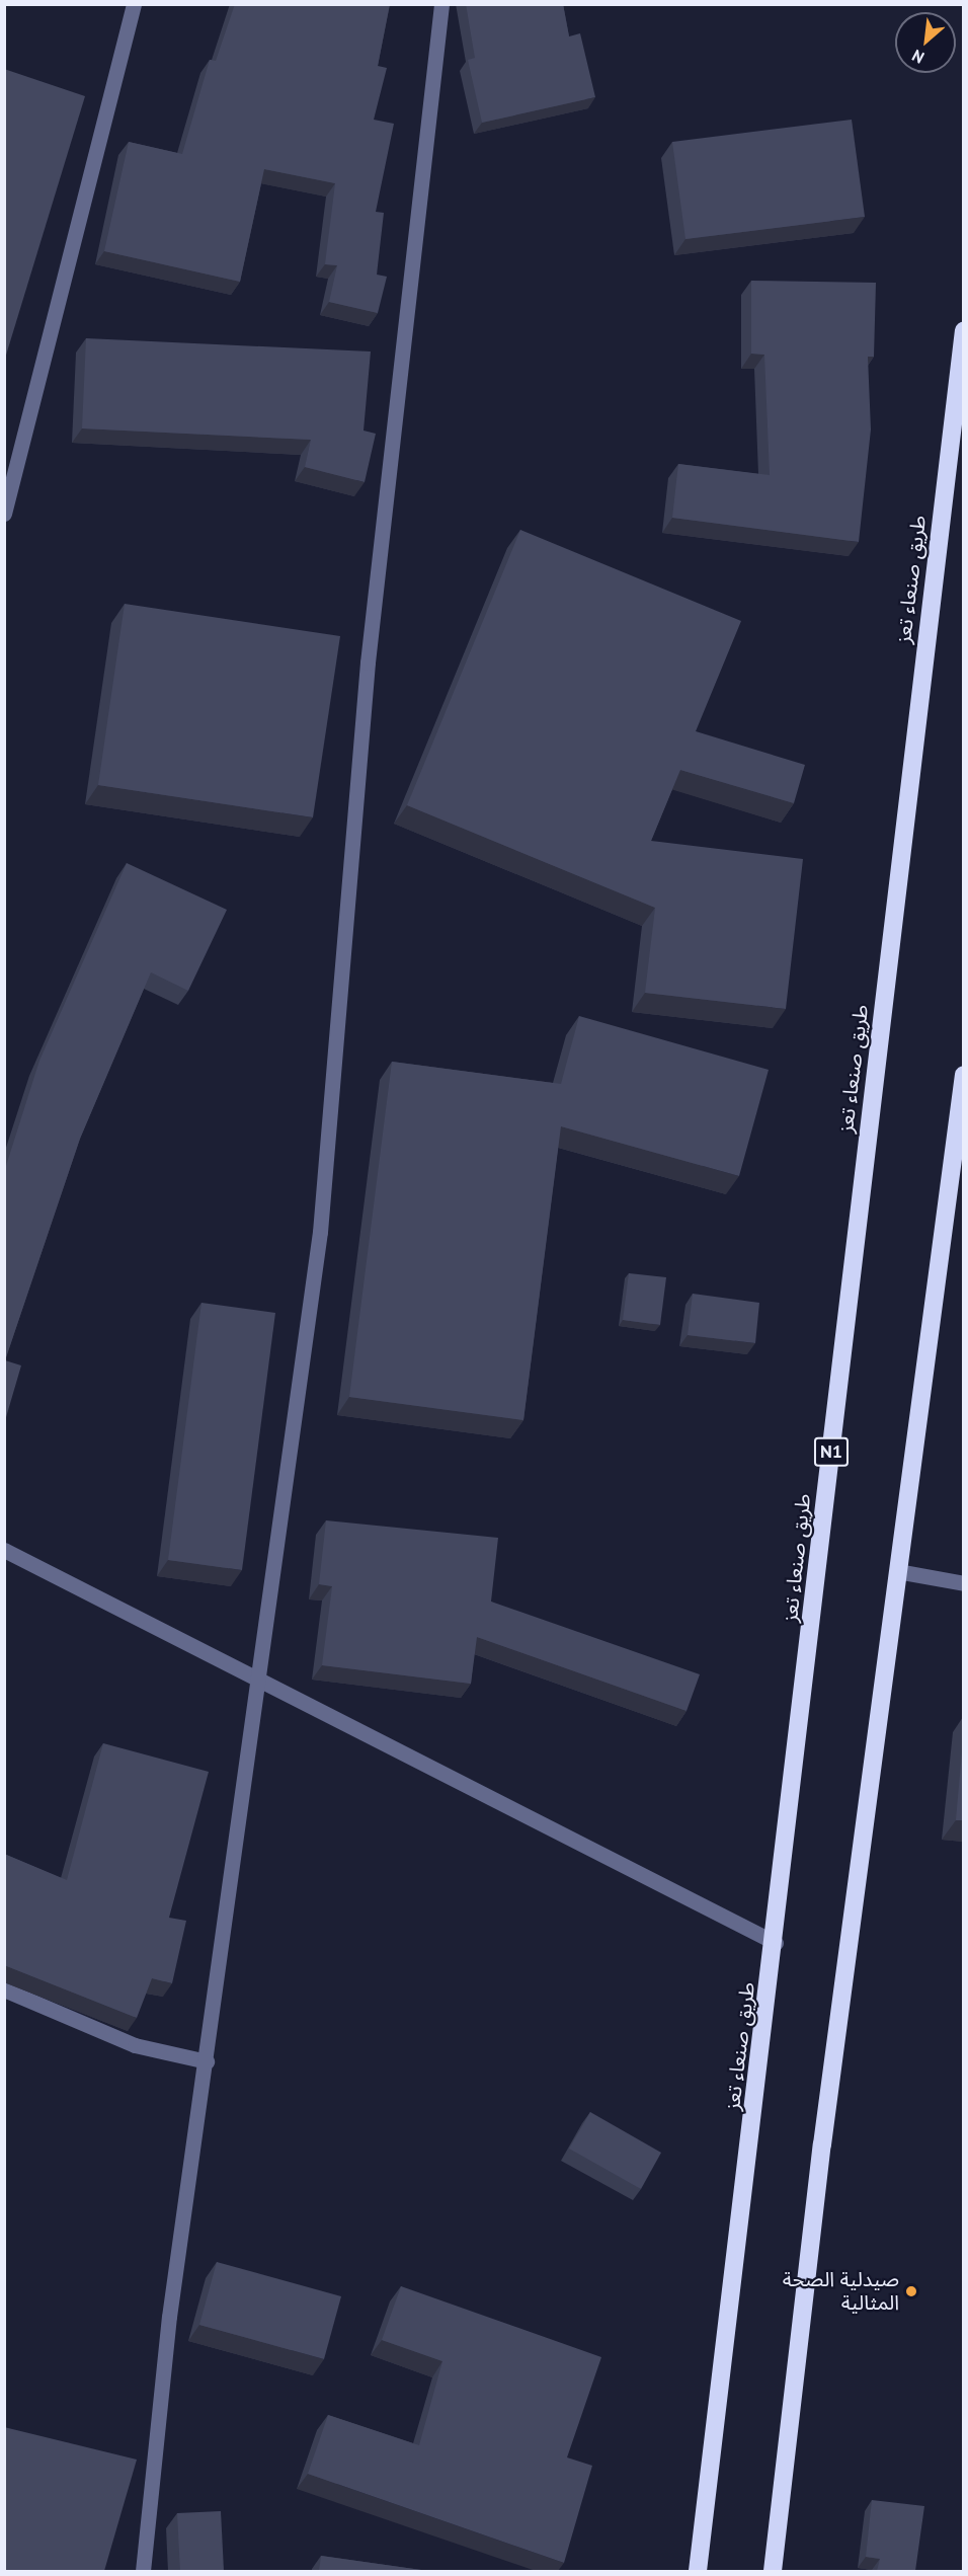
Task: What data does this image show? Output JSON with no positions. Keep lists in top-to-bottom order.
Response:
{
  "streets": {
    "highway": ["طريق صنعاء تعز", "N1"]
  },
  "places": ["صيدلية الصحة المثالية"],
  "north": "bottom left"
}
